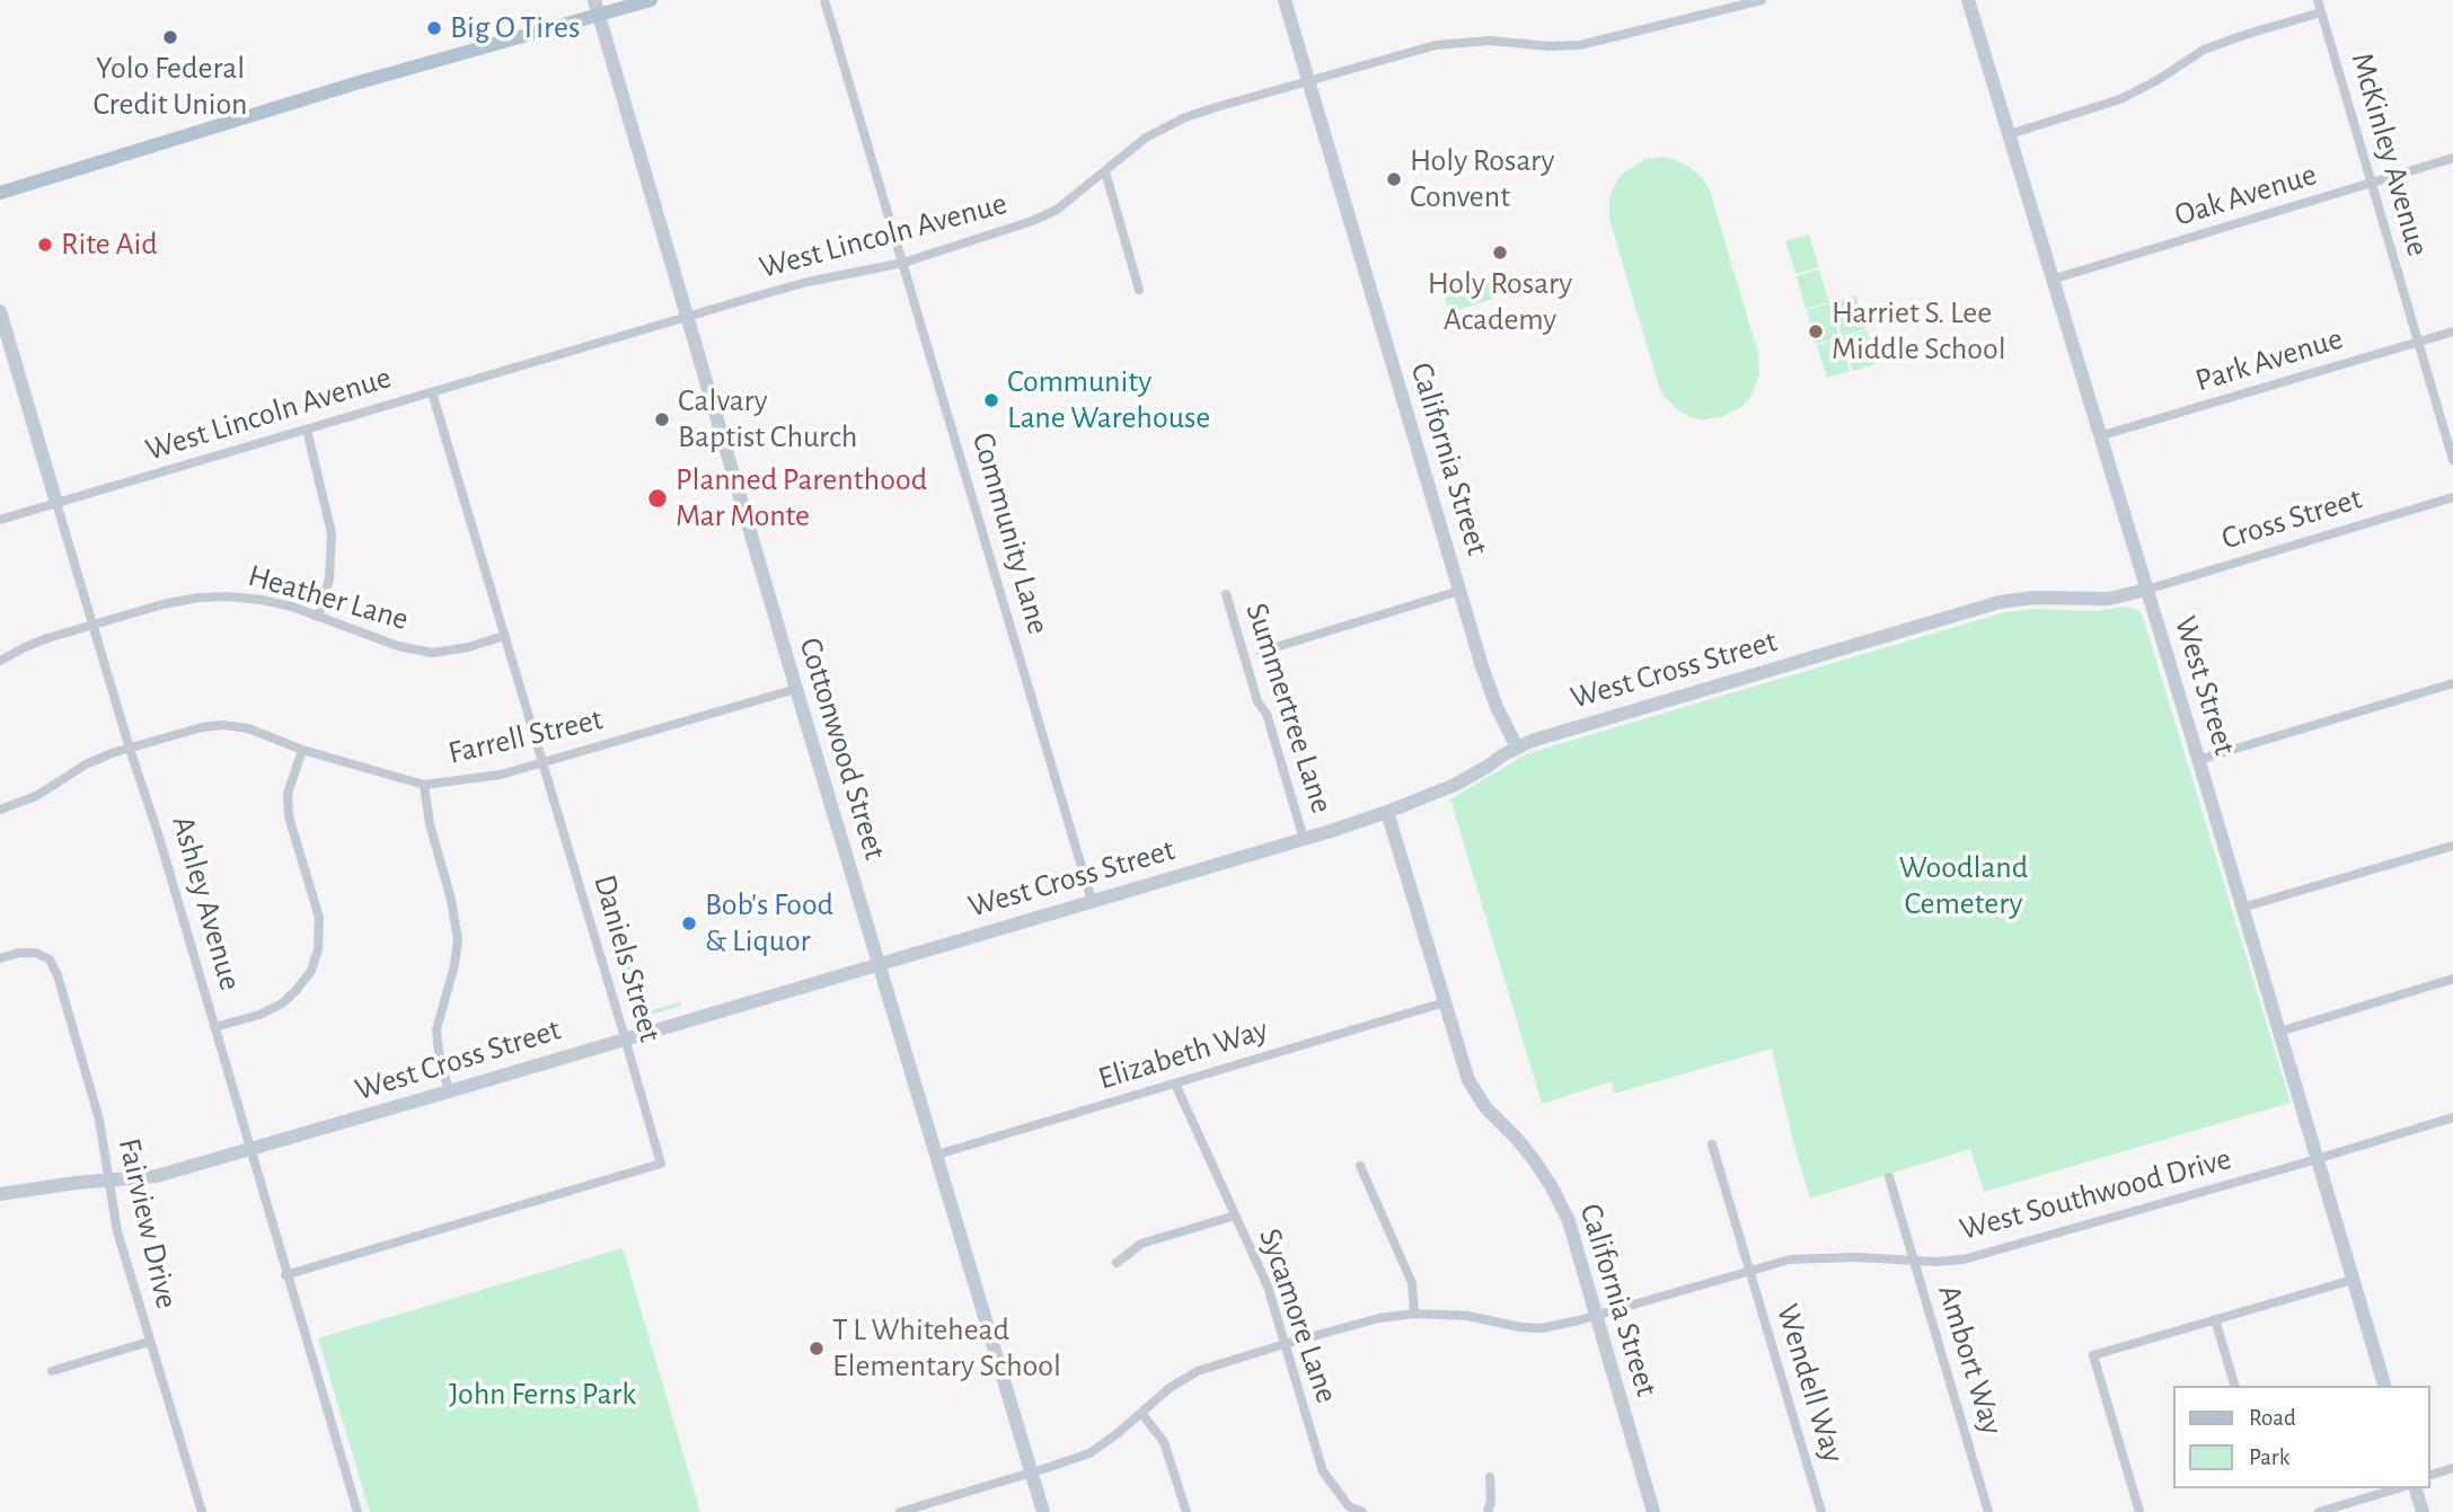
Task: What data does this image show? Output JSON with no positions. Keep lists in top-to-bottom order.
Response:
{
  "streets": {
    "street": [
      "McKinley Avenue",
      "Oak Avenue",
      "West Lincoln Avenue",
      "Park Avenue",
      "California Street",
      "Cross Street",
      "Community Lane",
      "Heather Lane",
      "West Cross Street",
      "West Street",
      "Summertree Lane",
      "Farrell Street",
      "Cottonwood Street",
      "Ashley Avenue",
      "Daniels Street",
      "Elizabeth Way",
      "West Southwood Drive",
      "Fairview Drive",
      "Sycamore Lane",
      "Ambort Way",
      "Wendell Way"
    ]
  },
  "crossings": [
    ["McKinley Avenue", "Oak Avenue"],
    ["McKinley Avenue", "Park Avenue"],
    ["Oak Avenue", "West Street"],
    ["West Lincoln Avenue", "California Street"],
    ["West Lincoln Avenue", "Community Lane"],
    ["West Lincoln Avenue", "Cottonwood Street"],
    ["West Lincoln Avenue", "Ashley Avenue"],
    ["West Lincoln Avenue", "Daniels Street"],
    ["Park Avenue", "West Street"],
    ["California Street", "West Cross Street"],
    ["California Street", "Elizabeth Way"],
    ["California Street", "West Southwood Drive"],
    ["Cross Street", "West Cross Street"],
    ["Cross Street", "West Street"],
    ["Community Lane", "West Cross Street"],
    ["Heather Lane", "Ashley Avenue"],
    ["Heather Lane", "Daniels Street"],
    ["West Cross Street", "West Street"],
    ["West Cross Street", "Summertree Lane"],
    ["West Cross Street", "Cottonwood Street"],
    ["West Cross Street", "Ashley Avenue"],
    ["West Cross Street", "Daniels Street"],
    ["West Cross Street", "Fairview Drive"],
    ["West Street", "West Southwood Drive"],
    ["Farrell Street", "Cottonwood Street"],
    ["Farrell Street", "Ashley Avenue"],
    ["Farrell Street", "Daniels Street"],
    ["Cottonwood Street", "Elizabeth Way"],
    ["Cottonwood Street", "West Southwood Drive"],
    ["Ashley Avenue", "Daniels Street"],
    ["Elizabeth Way", "Sycamore Lane"],
    ["West Southwood Drive", "Sycamore Lane"],
    ["West Southwood Drive", "Ambort Way"],
    ["West Southwood Drive", "Wendell Way"]
  ],
  "parks": ["Woodland Cemetery", "John Ferns Park"],
  "places": [
    "Big O Tires",
    "Yolo Federal Credit Union",
    "Holy Rosary Convent",
    "Rite Aid",
    "Holy Rosary Academy",
    "Harriet S. Lee Middle School",
    "Community Lane Warehouse",
    "Calvary Baptist Church",
    "Planned Parenthood Mar Monte",
    "Bob's Food & Liquor",
    "T L Whitehead Elementary School"
  ],
  "legend": ["Road", "Park"]
}
